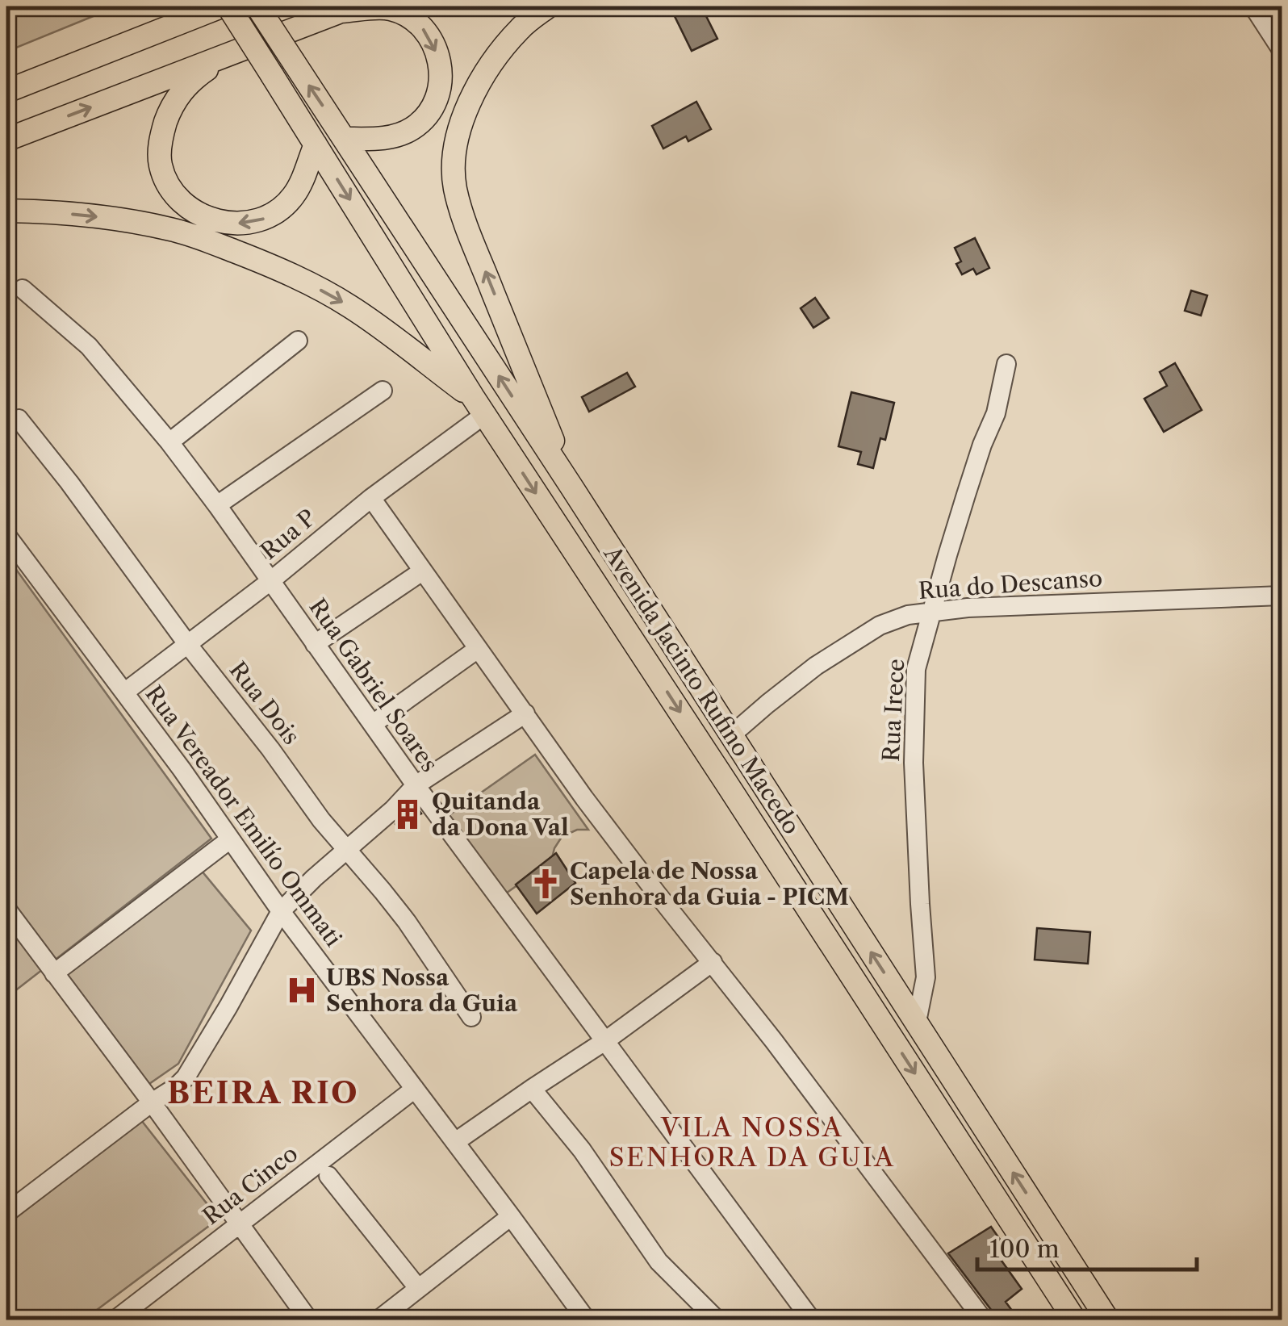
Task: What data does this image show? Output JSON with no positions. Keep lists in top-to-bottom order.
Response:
{
  "streets": {
    "main road": ["Avenida Jacinto Rufino Macedo"],
    "street": [
      "Rua P",
      "Rua do Descanso",
      "Rua Gabriel Soares",
      "Rua Dois",
      "Rua Irece",
      "Rua Vereador Emilío Ommati",
      "Rua Cinco"
    ]
  },
  "crossings": [
    ["Rua P", "Rua Gabriel Soares"],
    ["Rua P", "Avenida Jacinto Rufino Macedo"],
    ["Rua P", "Rua Dois"],
    ["Rua P", "Rua Vereador Emilío Ommati"],
    ["Rua do Descanso", "Avenida Jacinto Rufino Macedo"],
    ["Rua do Descanso", "Rua Irece"],
    ["Avenida Jacinto Rufino Macedo", "Rua Irece"],
    ["Rua Vereador Emilío Ommati", "Rua Cinco"]
  ],
  "districts": ["BEIRA RIO", "VILA NOSSA SENHORA DA GUIA"],
  "places": {
    "building": ["Quitanda da Dona Val"],
    "church": ["Capela de Nossa Senhora da Guia - PICM"],
    "hospital": ["UBS Nossa Senhora da Guia"]
  },
  "scale_bar": "100 m"
}
